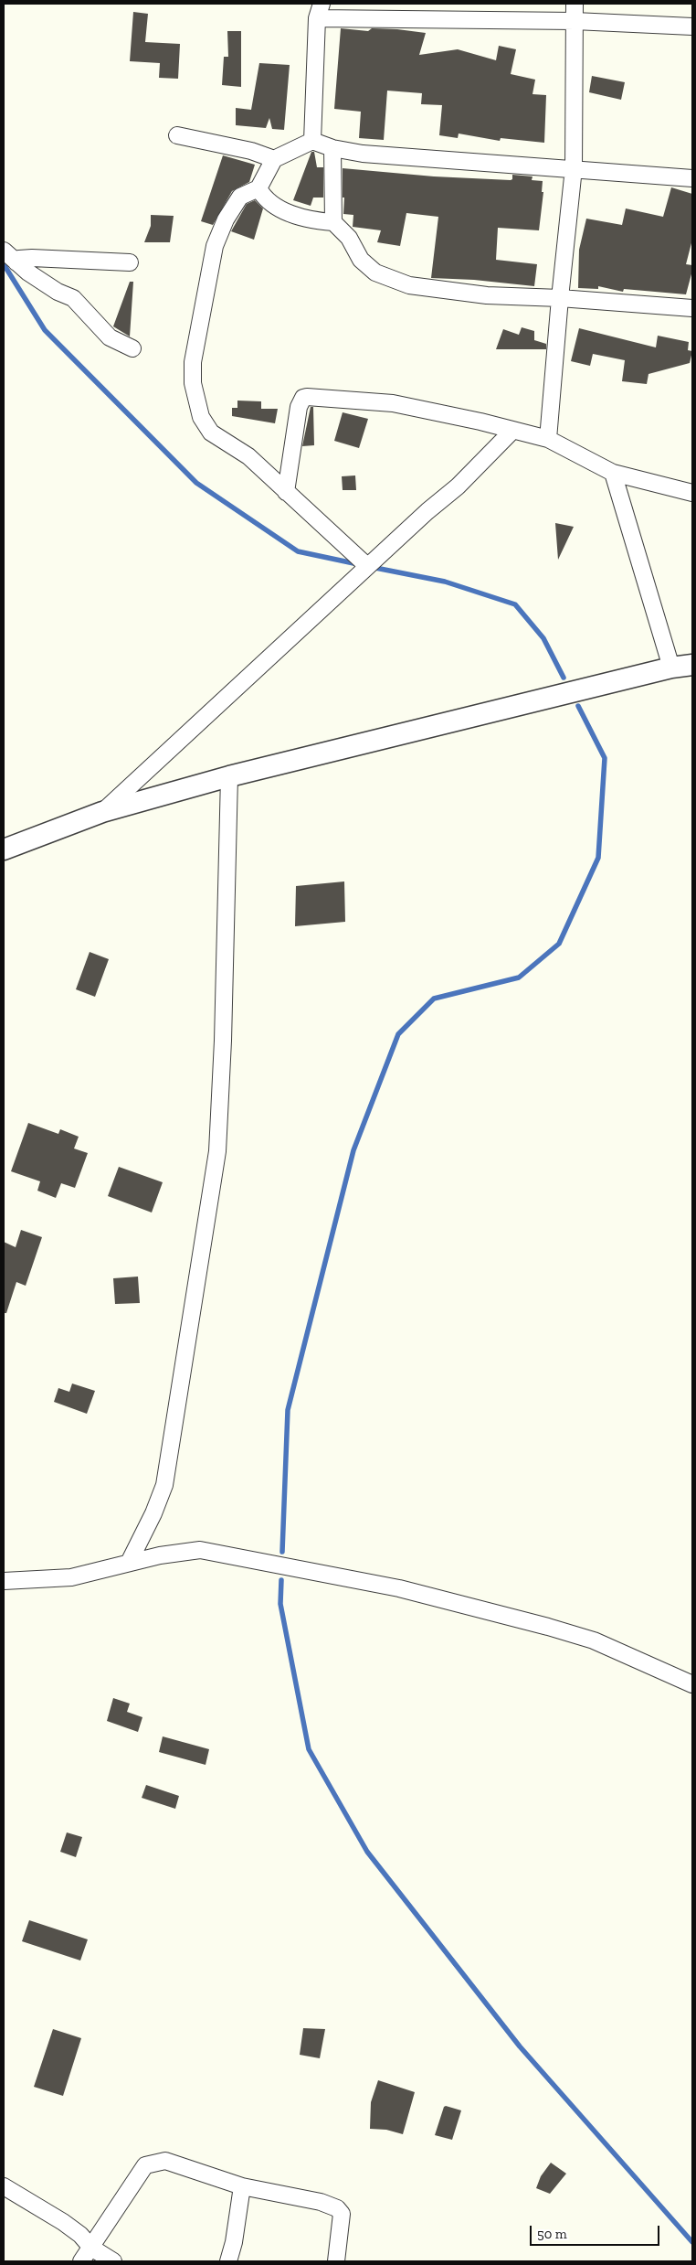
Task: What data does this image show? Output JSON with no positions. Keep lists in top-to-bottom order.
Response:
{
  "scale_bar": "50 m"
}
